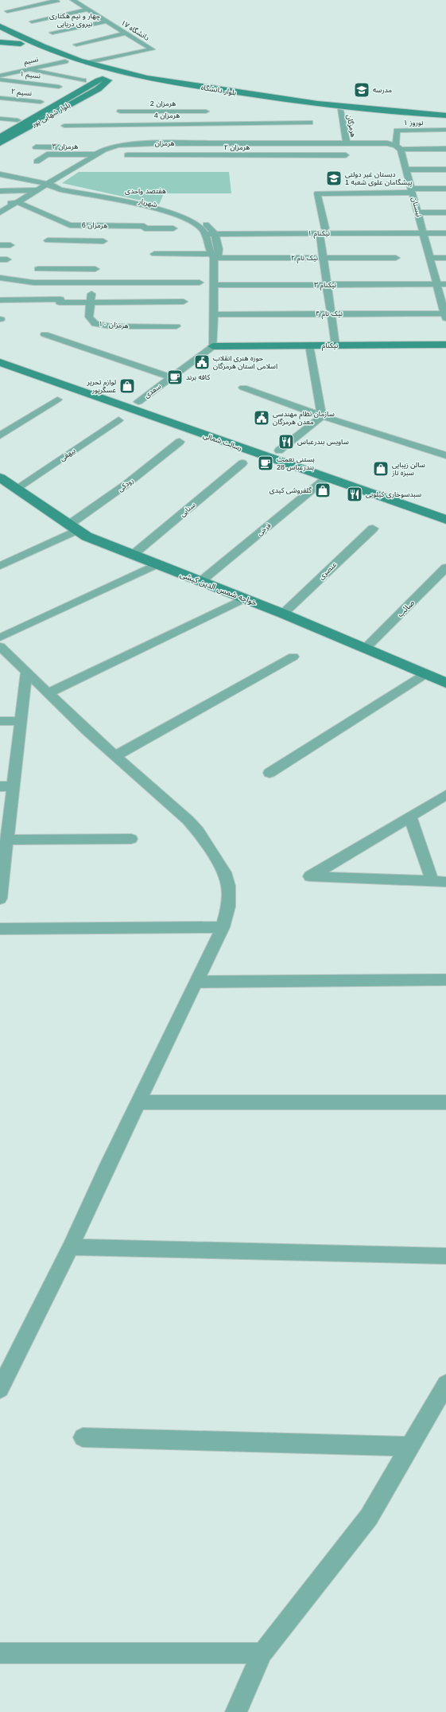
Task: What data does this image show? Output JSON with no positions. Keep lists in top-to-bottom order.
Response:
{
  "streets": {
    "main road": [
      "بلوار دانشگاه",
      "بلوار شهابی پور",
      "نیکنام",
      "رسالت شمالی",
      "خواجه شمس الدين كيشی"
    ],
    "street": [
      "دانشگاه ۱۷",
      "نسیم",
      "نسیم ۱",
      "نسیم ۲",
      "هرمزان 2",
      "هرمزان 4",
      "نوروز ۱",
      "هرمزگان",
      "هرمزان",
      "هرمزان ۳",
      "هرمزان ۲",
      "شهریار",
      "نیستان",
      "هرمزان 6",
      "نیکنام ۱",
      "نیک نام ۲",
      "نیکنام ۳",
      "نیک نام ۴",
      "هرمزان ۱۰",
      "سعدی",
      "بیهقی",
      "رودکی",
      "سنایی",
      "فرخی",
      "عنصری",
      "صائب"
    ]
  },
  "crossings": [
    ["دانشگاه ۱۷", "بلوار دانشگاه"],
    ["نسیم", "بلوار دانشگاه"],
    ["بلوار دانشگاه", "هرمزگان"],
    ["نوروز ۱", "نیستان"],
    ["هرمزگان", "هرمزان"],
    ["هرمزان", "هرمزان ۳"],
    ["هرمزان", "شهریار"],
    ["هرمزان", "هرمزان 6"],
    ["شهریار", "نیکنام ۱"],
    ["نیستان", "نیکنام ۱"],
    ["نیستان", "نیکنام ۳"],
    ["نیستان", "نیک نام ۴"],
    ["نیکنام", "سعدی"],
    ["سعدی", "رسالت شمالی"],
    ["رسالت شمالی", "فرخی"],
    ["بیهقی", "خواجه شمس الدين كيشی"],
    ["رودکی", "خواجه شمس الدين كيشی"],
    ["سنایی", "خواجه شمس الدين كيشی"],
    ["فرخی", "خواجه شمس الدين كيشی"],
    ["عنصری", "خواجه شمس الدين كيشی"],
    ["خواجه شمس الدين كيشی", "صائب"]
  ],
  "districts": ["چهار و نیم هکتاری نیروی دریایی", "هفتصد واحدی"],
  "places": {
    "school or university": ["مدرسه", "دبستان غیر دولتی پیشگامان علوی شعبه 1"],
    "public building": ["حوزه هنری انقلاب اسلامی استان هرمزگان", "سازمان نظام مهندسی معدن هرمزگان"],
    "cafe": ["کافه برند", "بستنی نعمت بندرعباس 28"],
    "shop": ["لوازم تحریر عسگرپور", "سالن زیبایی سبزه ناز", "گلفروشی کیدی"],
    "restaurant": ["ساویس بندرعباس", "سبدسوخاری کیلویی"]
  }
}
